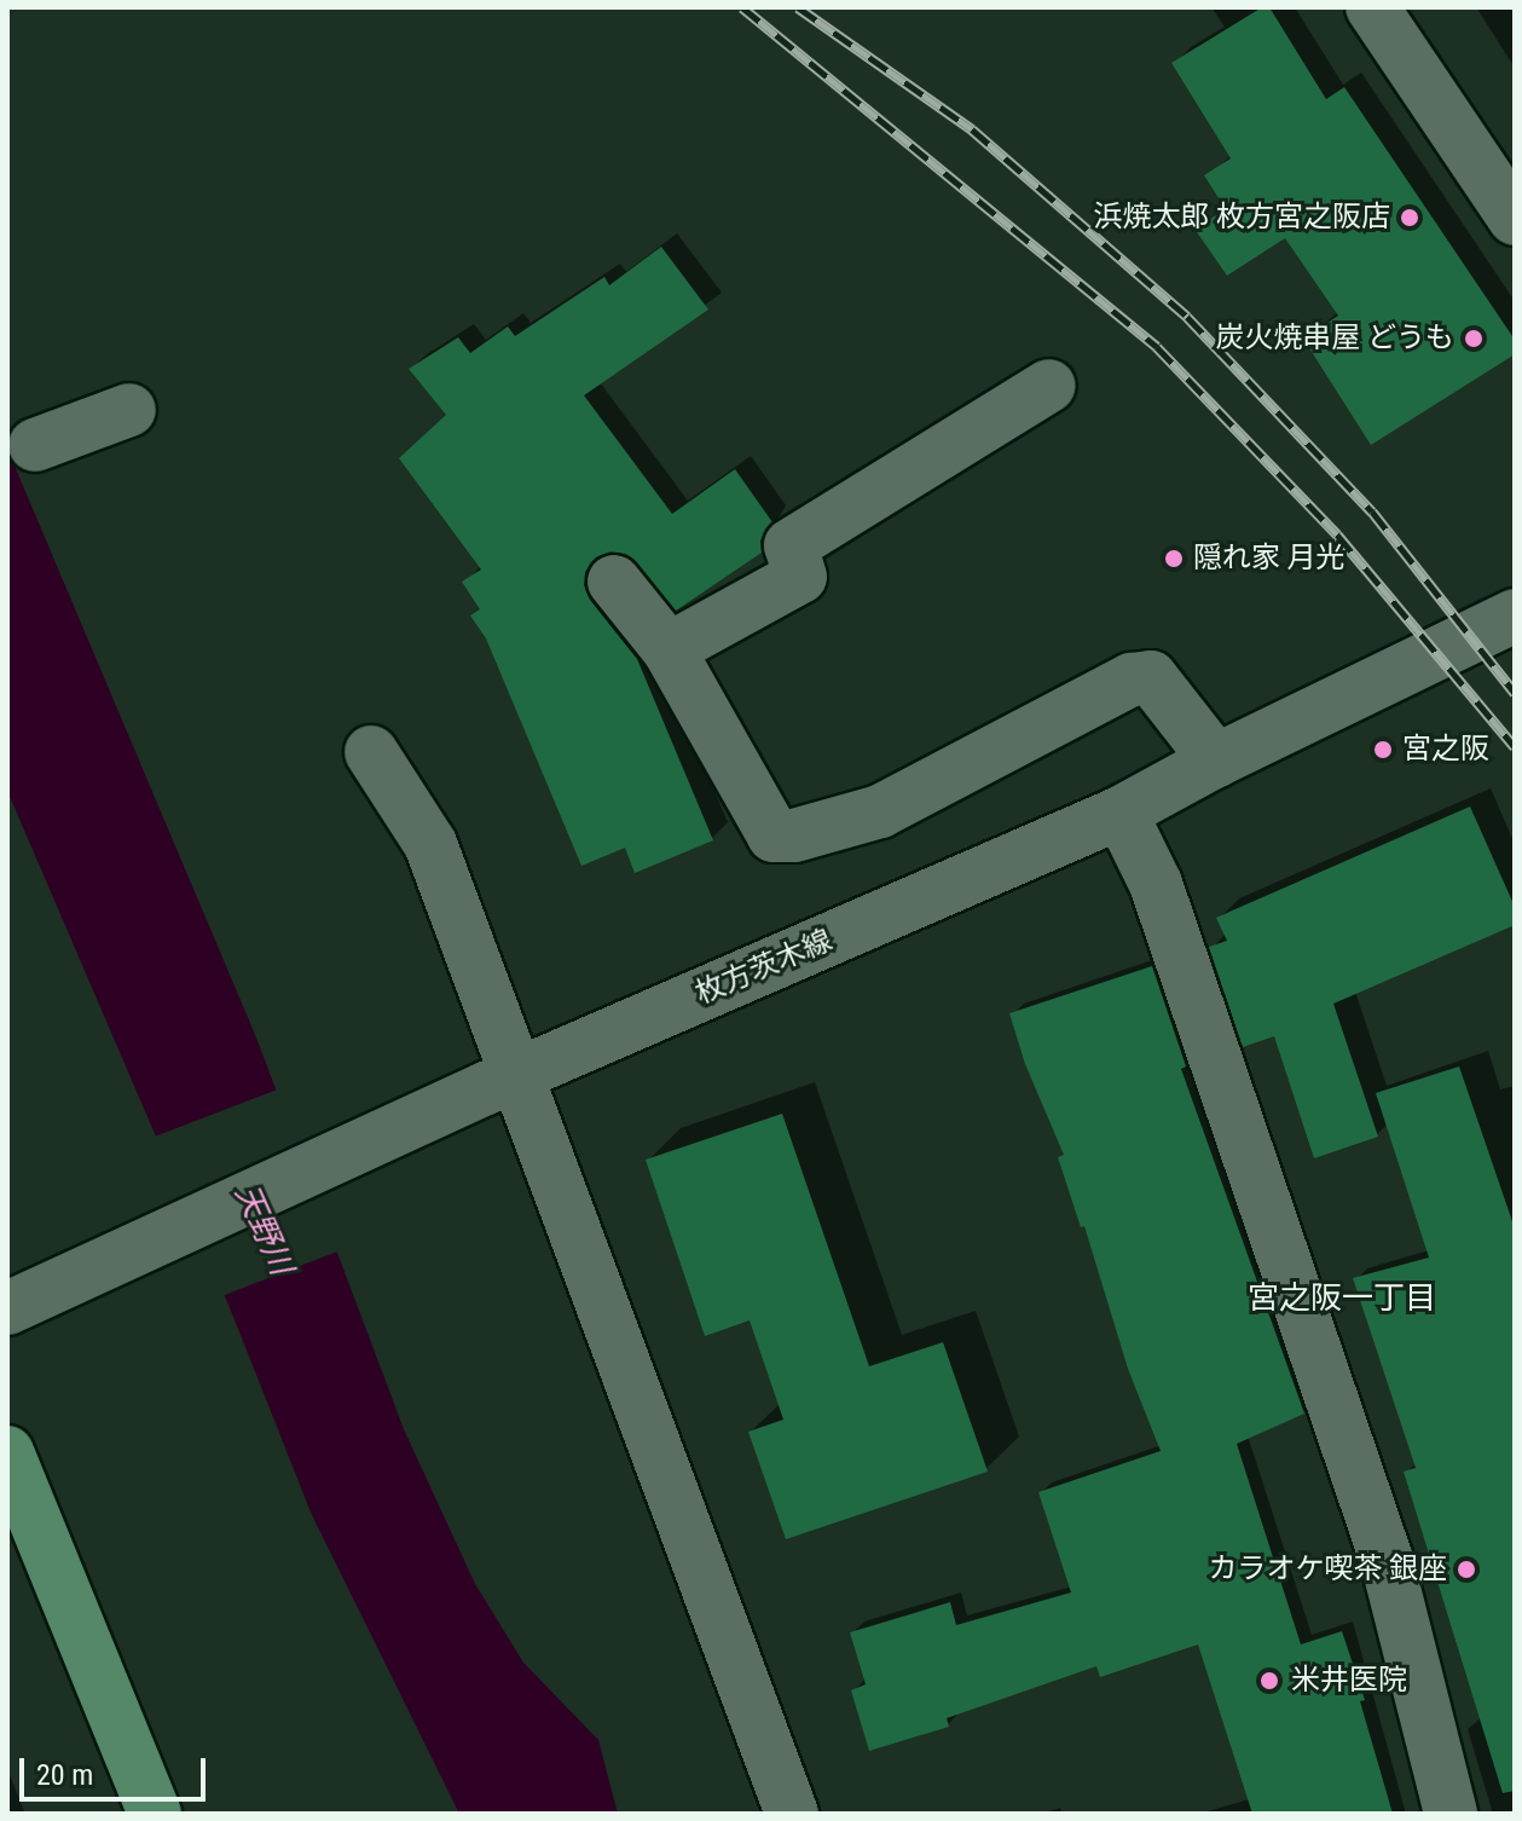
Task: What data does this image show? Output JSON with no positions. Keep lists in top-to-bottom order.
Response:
{
  "streets": {
    "street": ["枚方茨木線"]
  },
  "districts": ["宮之阪一丁目"],
  "water": ["天野川"],
  "places": [
    "浜焼太郎 枚方宮之阪店",
    "炭火焼串屋 どうも",
    "隠れ家 月光",
    "宮之阪",
    "カラオケ喫茶 銀座",
    "米井医院"
  ],
  "scale_bar": "20 m"
}
